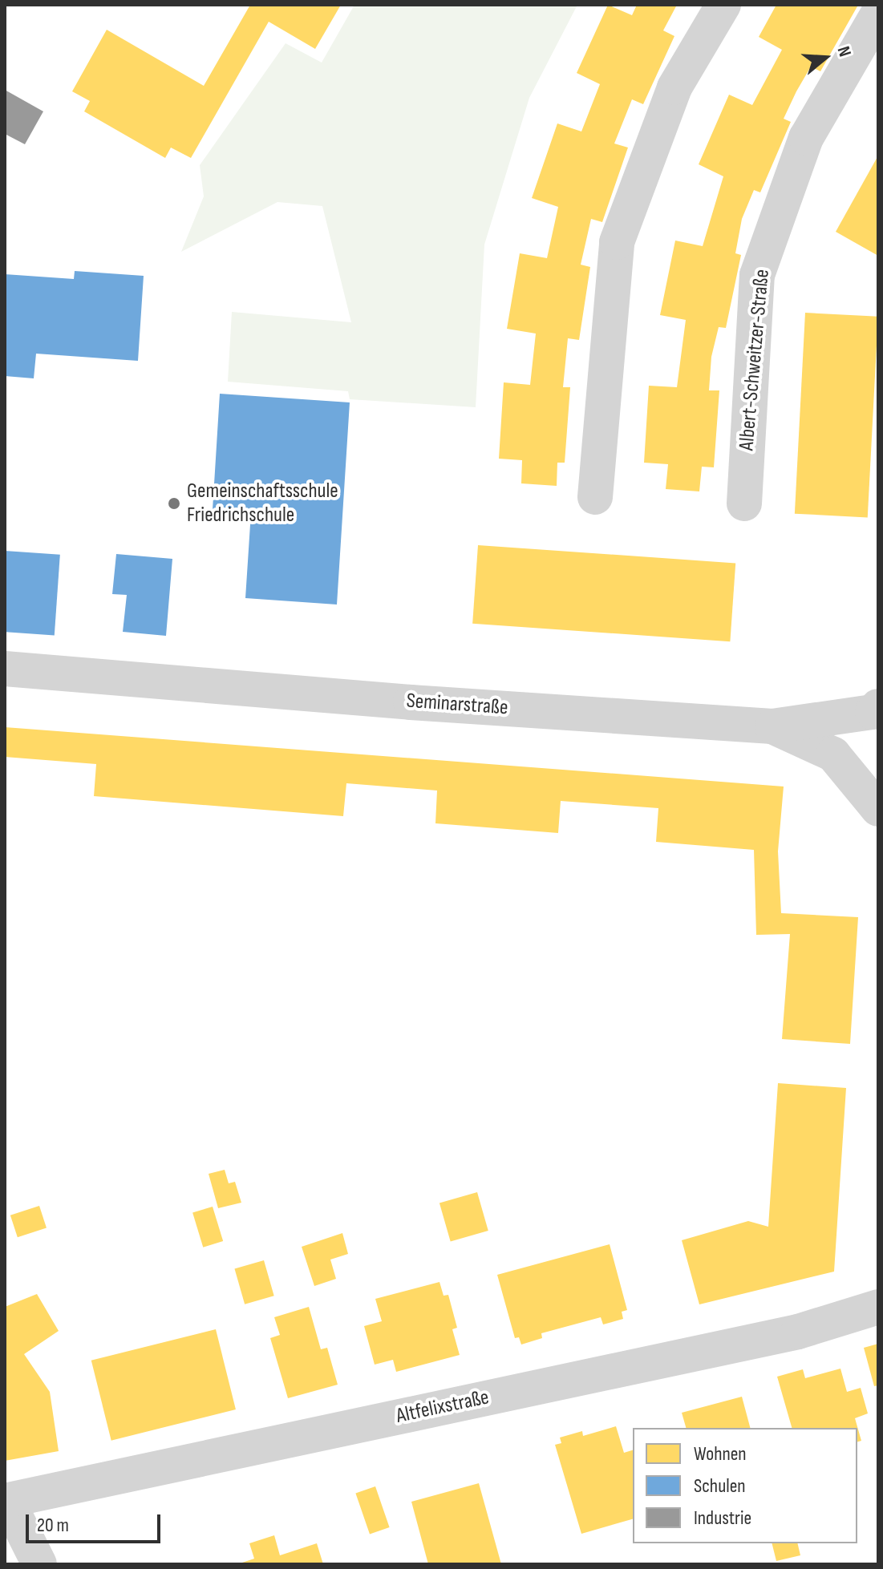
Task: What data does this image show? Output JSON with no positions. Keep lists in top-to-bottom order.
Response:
{
  "streets": {
    "street": ["Albert-Schweitzer-Straße", "Seminarstraße", "Altfelixstraße"]
  },
  "places": ["Gemeinschaftsschule Friedrichschule"],
  "legend": ["Wohnen", "Schulen", "Industrie"],
  "scale_bar": "20 m",
  "north": "right"
}
